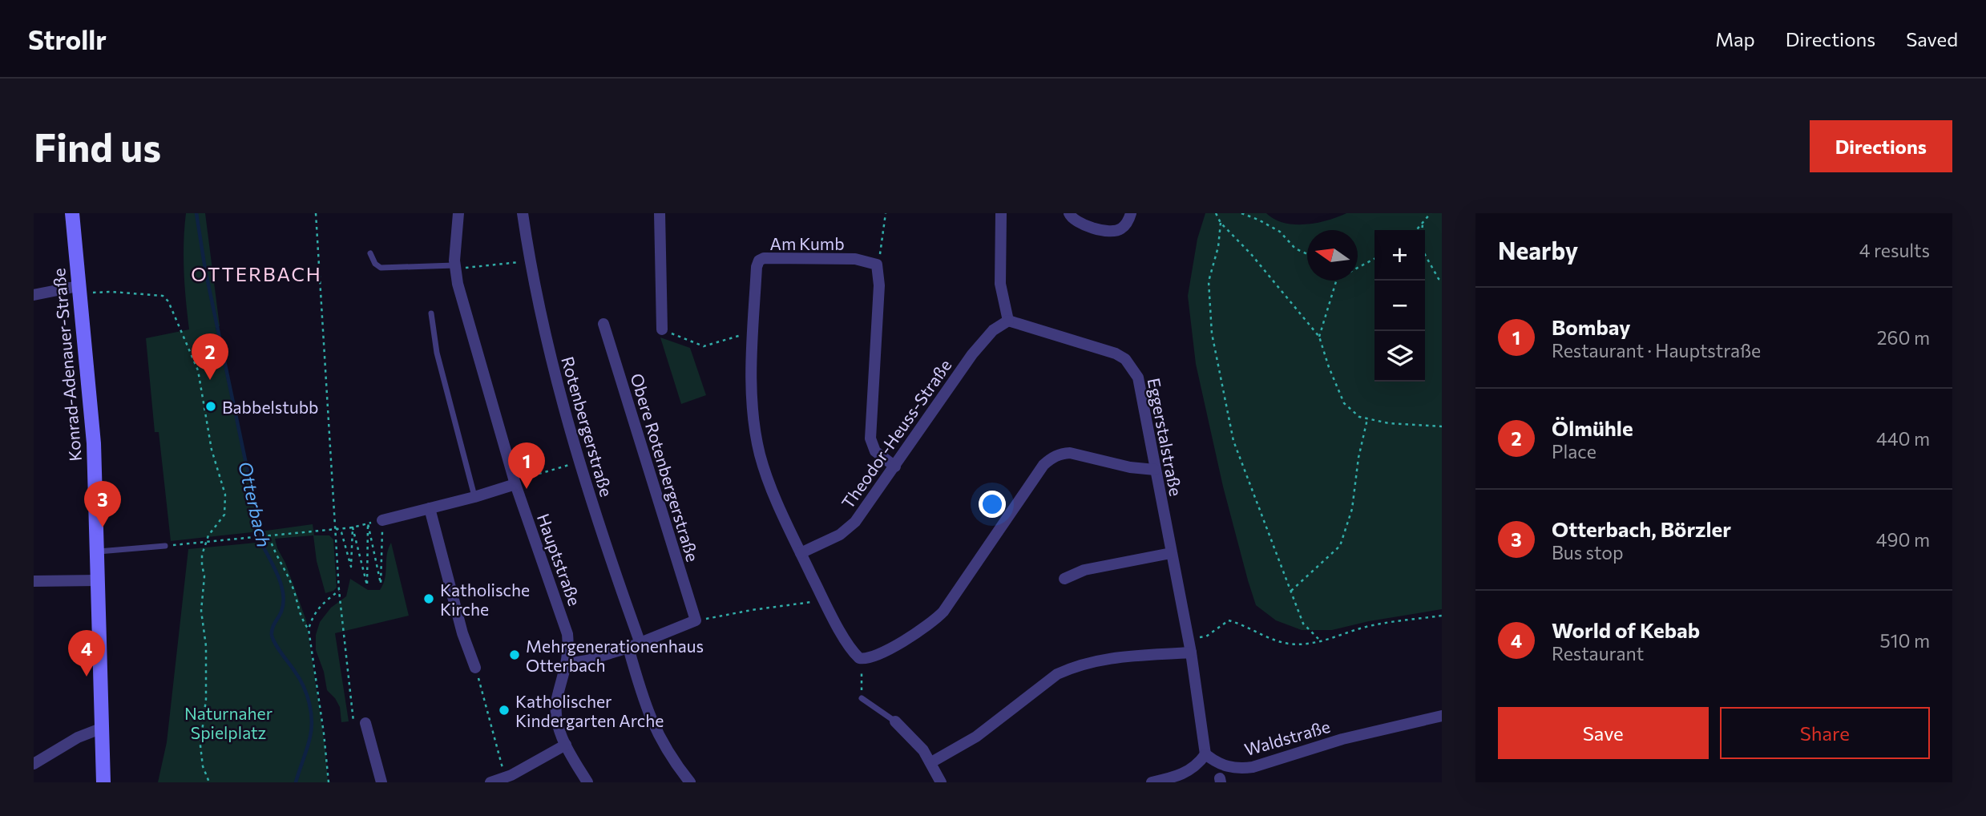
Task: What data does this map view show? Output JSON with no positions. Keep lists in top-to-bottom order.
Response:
{
  "streets": {
    "main road": ["Konrad-Adenauer-Straße"],
    "street": [
      "Am Kumb",
      "Rotenbergerstraße",
      "Theodor-Heuss-Straße",
      "Eggerstalstraße",
      "Obere Rotenbergerstraße",
      "Hauptstraße",
      "Waldstraße"
    ]
  },
  "crossings": [
    ["Am Kumb", "Theodor-Heuss-Straße"],
    ["Theodor-Heuss-Straße", "Eggerstalstraße"],
    ["Eggerstalstraße", "Waldstraße"]
  ],
  "districts": ["OTTERBACH"],
  "water": ["Otterbach"],
  "parks": ["Naturnaher Spielplatz"],
  "places": [
    "Babbelstubb",
    "Katholische Kirche",
    "Mehrgenerationenhaus Otterbach",
    "Katholischer Kindergarten Arche"
  ],
  "north": "left",
  "page": {
    "header": "Strollr",
    "nav": ["Map", "Directions", "Saved"],
    "buttons": [
      "Directions",
      ["Save", "Share"]
    ],
    "title": "Find us",
    "heading": ["Nearby", "4 results"],
    "map_buttons": ["+", "−"],
    "list": [
      {
        "mark": "1",
        "name": "Bombay",
        "note": "Restaurant · Hauptstraße",
        "value": "260 m"
      },
      {
        "mark": "2",
        "name": "Ölmühle",
        "note": "Place",
        "value": "440 m"
      },
      {
        "mark": "3",
        "name": "Otterbach, Börzler",
        "note": "Bus stop",
        "value": "490 m"
      },
      {
        "mark": "4",
        "name": "World of Kebab",
        "note": "Restaurant",
        "value": "510 m"
      }
    ],
    "pins": [
      "2",
      "1",
      "3",
      "4"
    ]
  }
}
